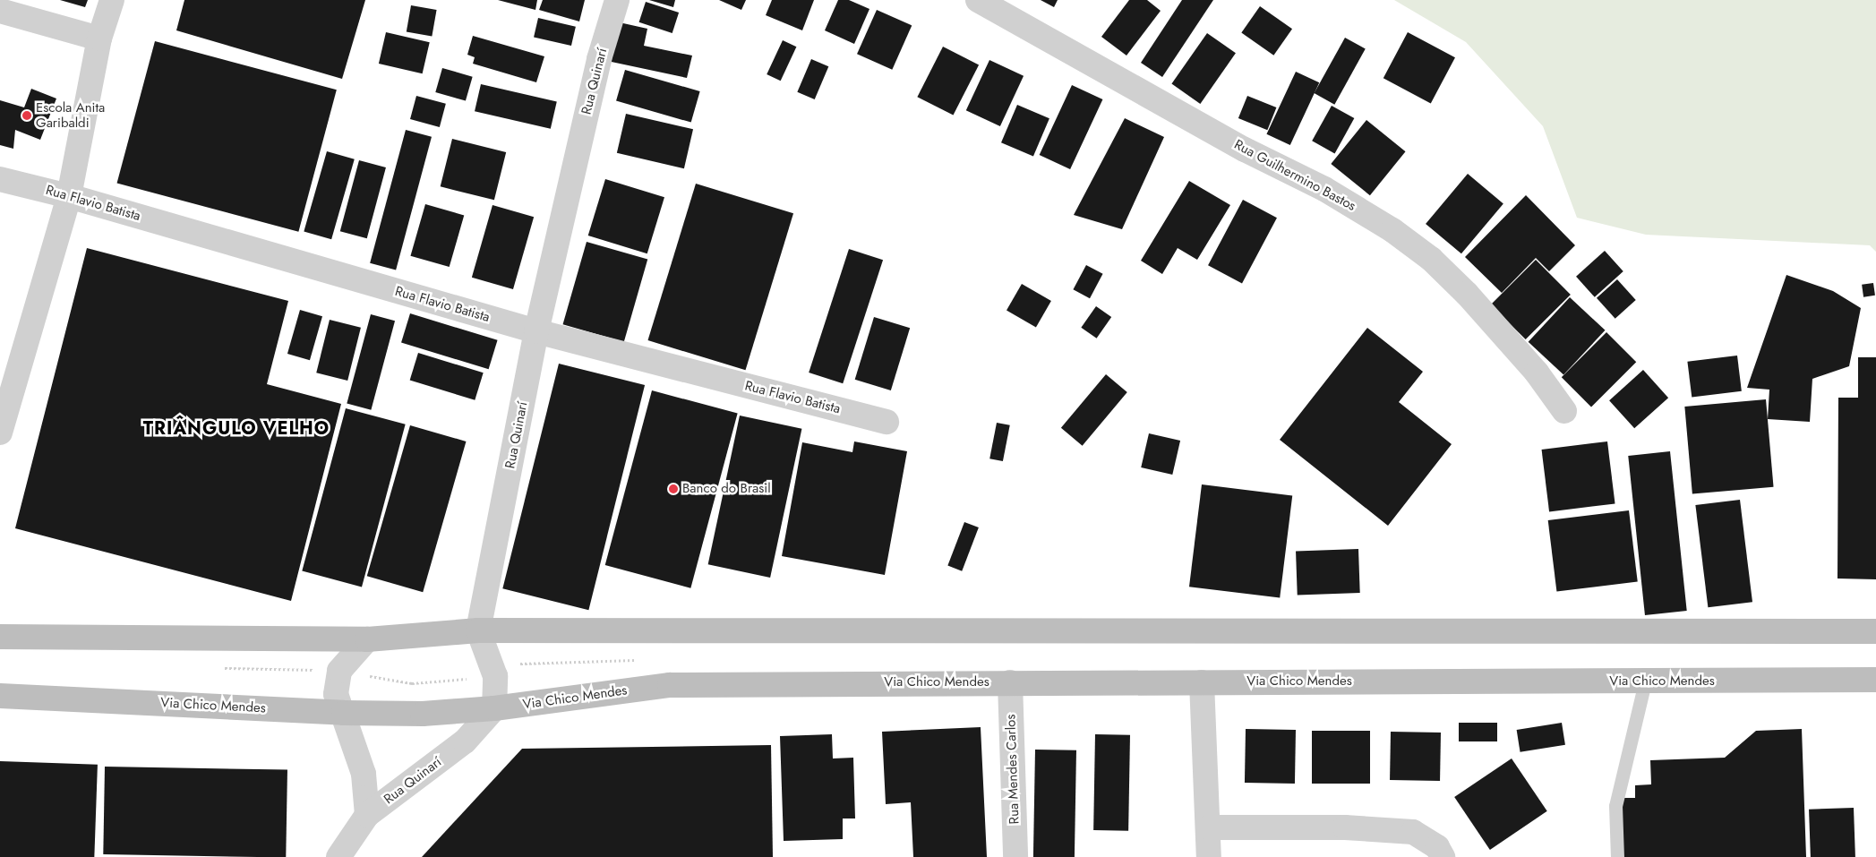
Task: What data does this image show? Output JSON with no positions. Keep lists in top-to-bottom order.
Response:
{
  "streets": {
    "main road": ["Via Chico Mendes"],
    "street": [
      "Rua Quinarí",
      "Rua Guilhermino Bastos",
      "Rua Flavio Batista",
      "Rua Mendes Carlos"
    ]
  },
  "crossings": [
    ["Rua Quinarí", "Rua Flavio Batista"],
    ["Rua Quinarí", "Via Chico Mendes"],
    ["Via Chico Mendes", "Rua Mendes Carlos"]
  ],
  "districts": ["TRIÂNGULO VELHO"],
  "places": ["Escola Anita Garibaldi", "Banco do Brasil"]
}
